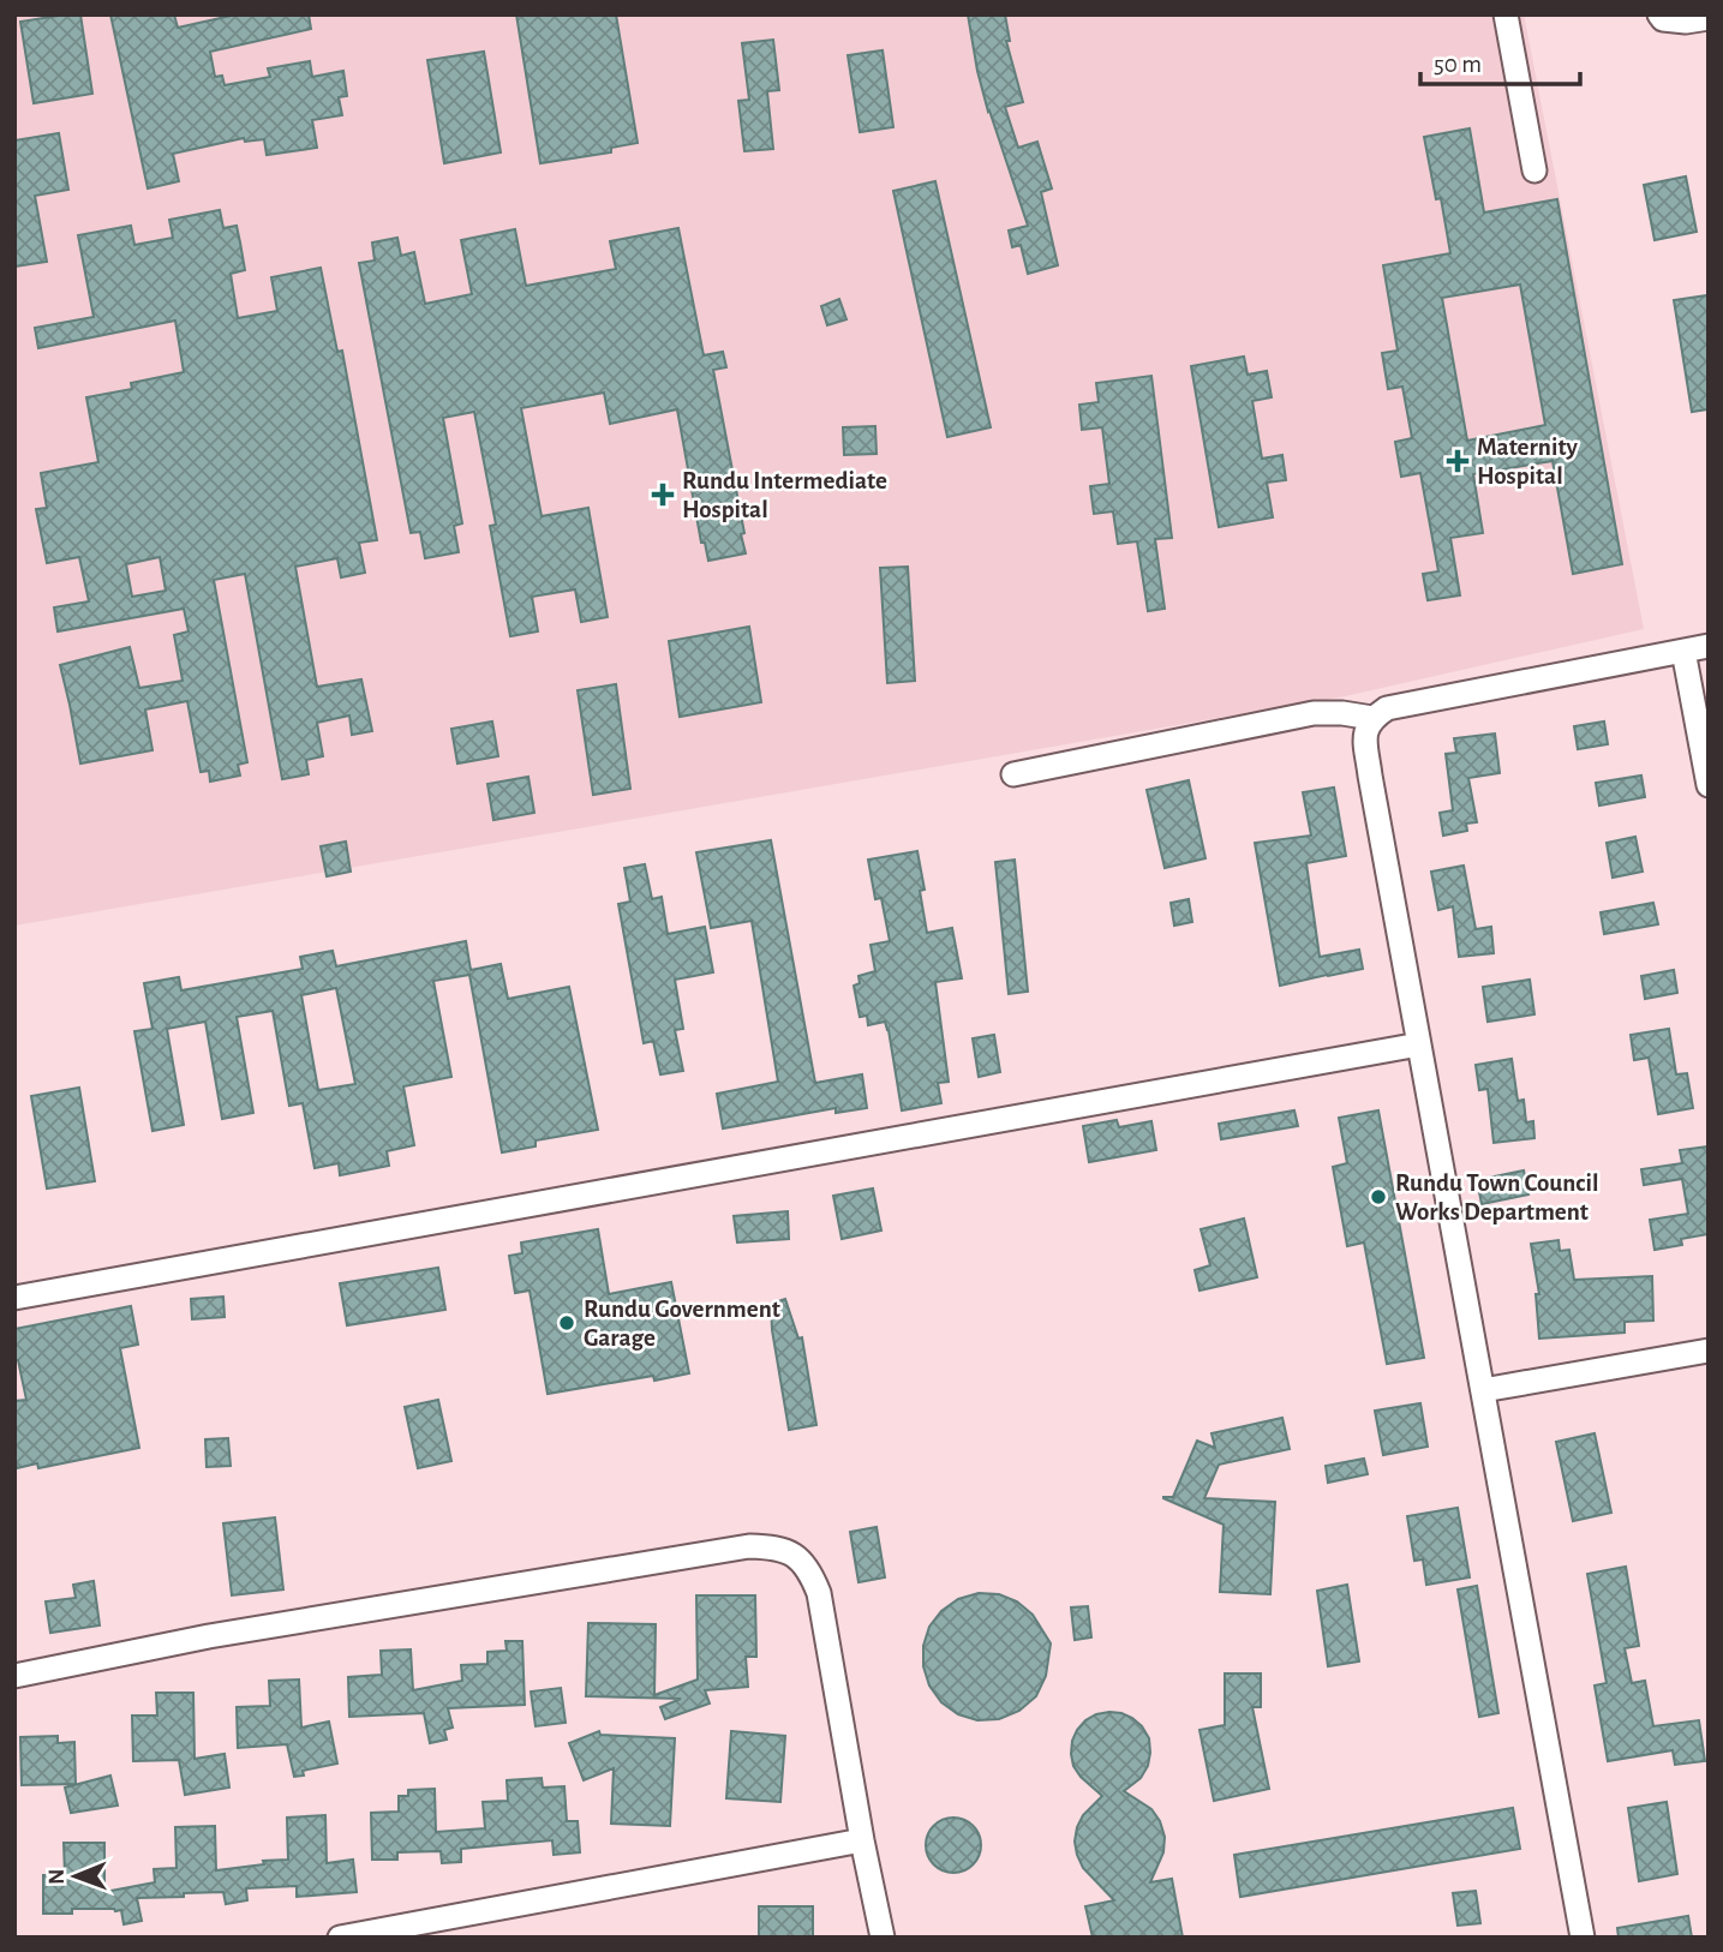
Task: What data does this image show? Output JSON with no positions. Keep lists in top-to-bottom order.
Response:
{
  "places": {
    "health": ["Maternity Hospital", "Rundu Intermediate Hospital"],
    "other": ["Rundu Town Council Works Department", "Rundu Government Garage"]
  },
  "scale_bar": "50 m",
  "north": "left"
}
